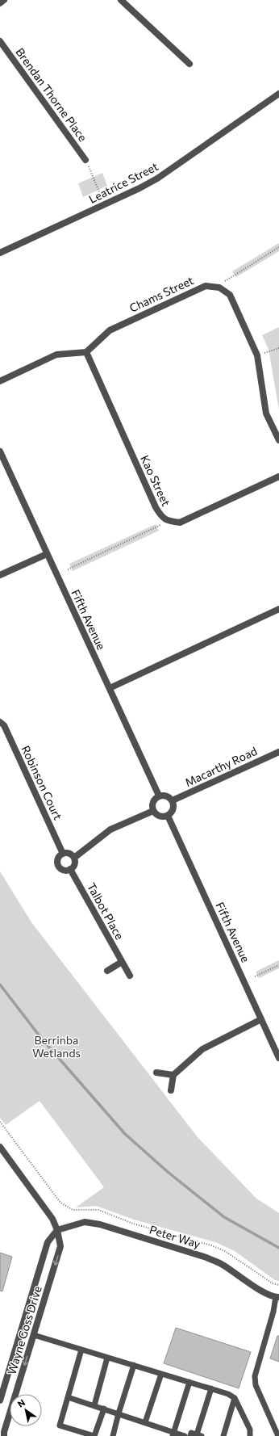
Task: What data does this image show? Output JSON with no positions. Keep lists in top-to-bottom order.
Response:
{
  "streets": {
    "street": [
      "Brendan Thorne Place",
      "Leatrice Street",
      "Chams Street",
      "Kao Street",
      "Fifth Avenue",
      "Macarthy Road",
      "Robinson Court",
      "Talbot Place",
      "Peter Way",
      "Wayne Goss Drive"
    ]
  },
  "crossings": [
    ["Chams Street", "Kao Street"],
    ["Fifth Avenue", "Macarthy Road"],
    ["Robinson Court", "Talbot Place"],
    ["Peter Way", "Wayne Goss Drive"]
  ],
  "parks": ["Berrinba Wetlands"],
  "north": "top left"
}
